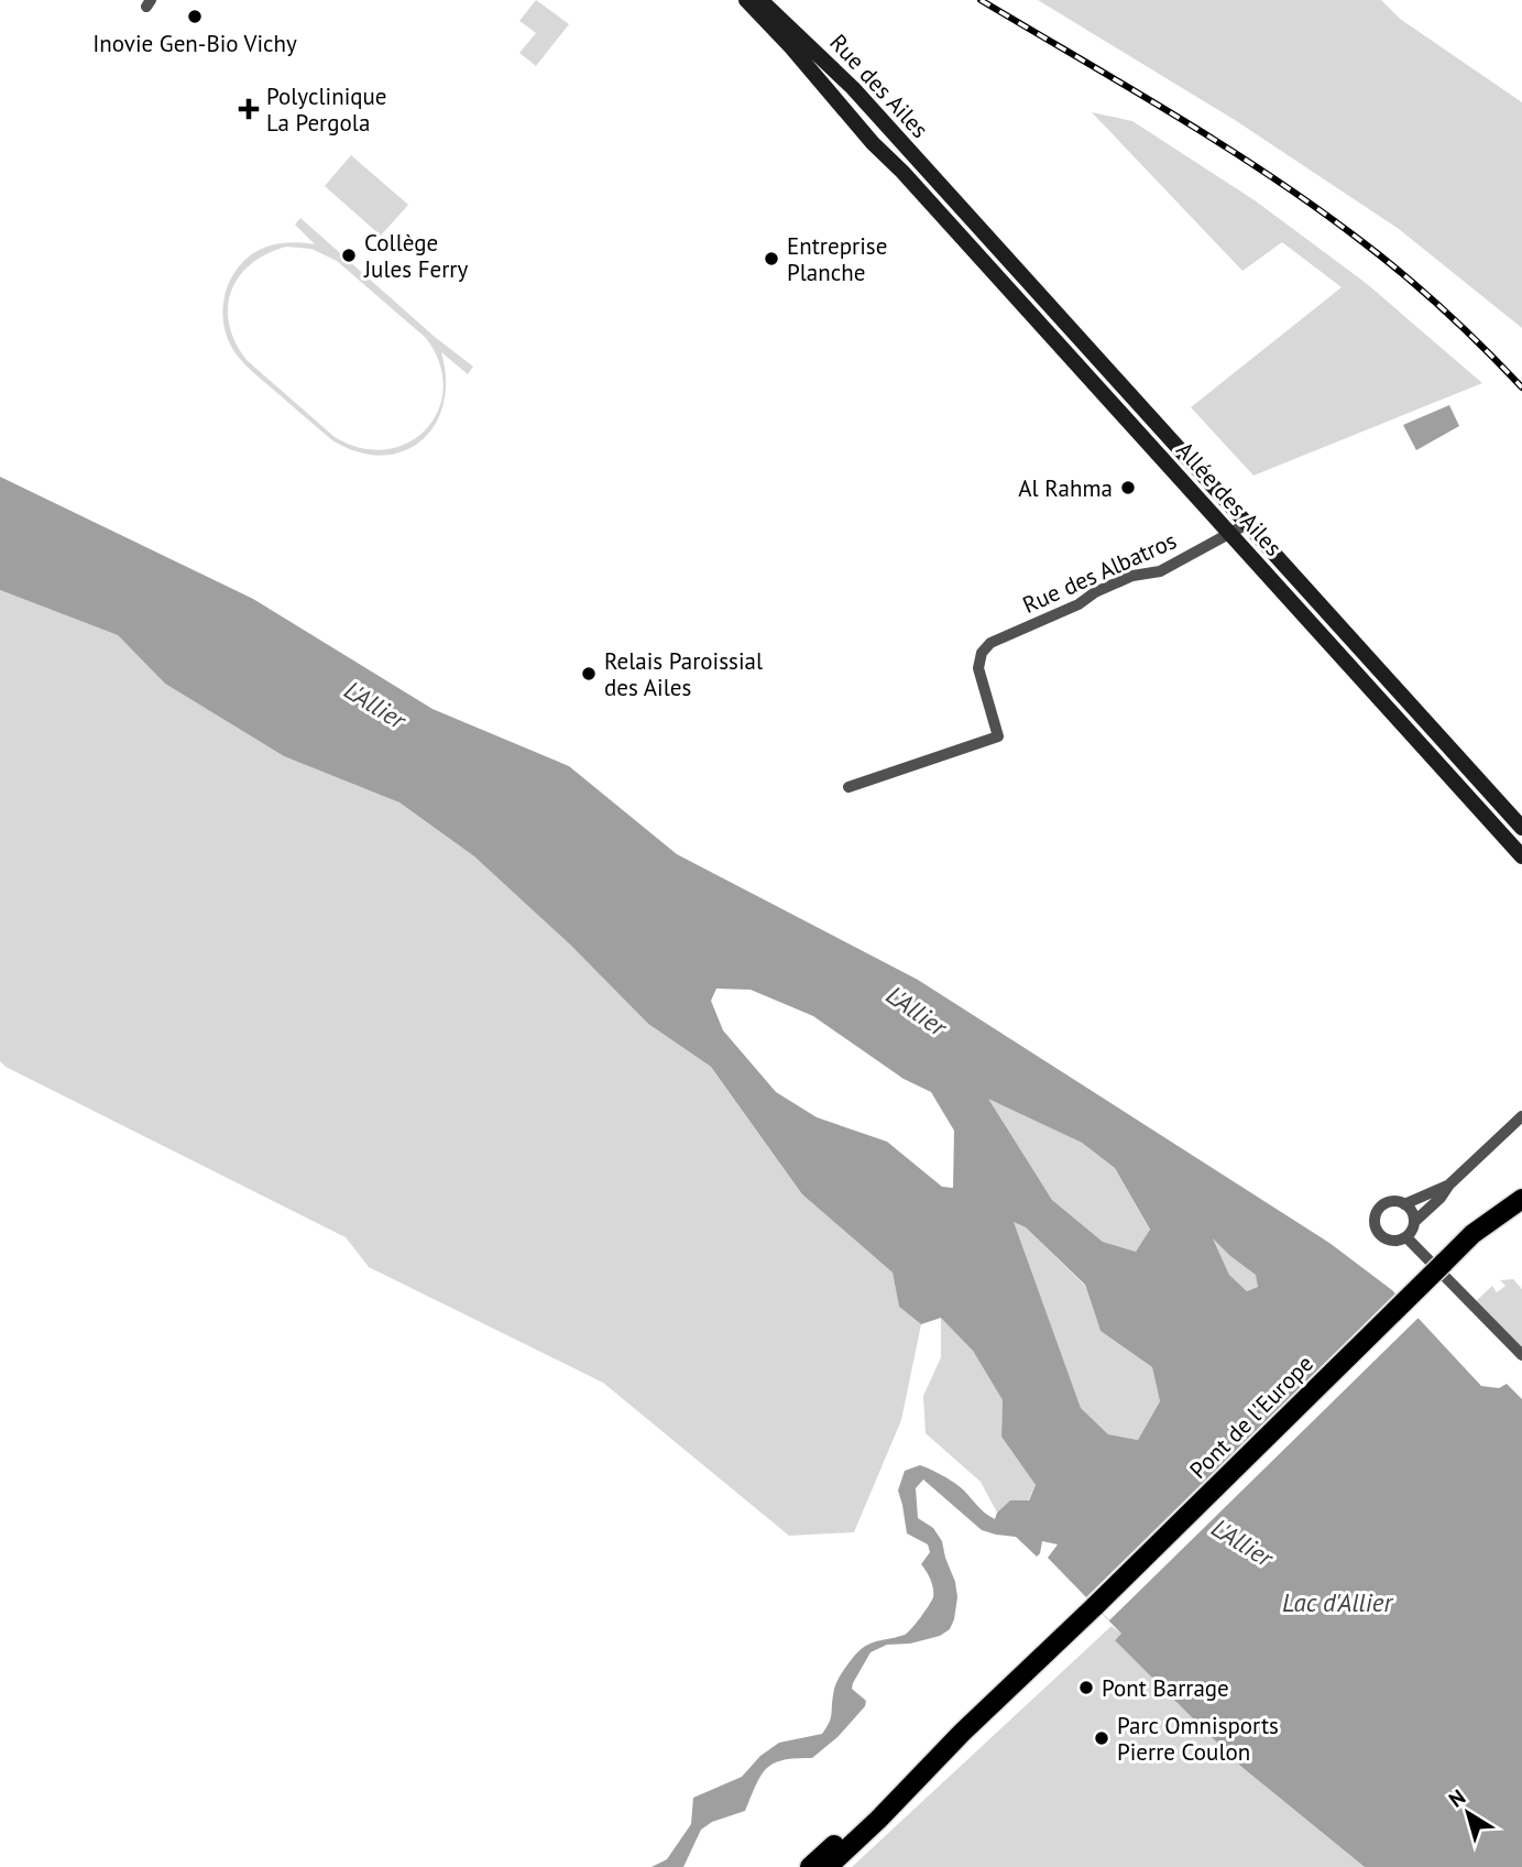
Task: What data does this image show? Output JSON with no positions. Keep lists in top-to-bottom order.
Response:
{
  "streets": {
    "main road": ["Rue des Ailes", "Allée des Ailes", "Pont de l'Europe"],
    "street": ["Rue des Albatros"]
  },
  "crossings": [
    ["Rue des Ailes", "Allée des Ailes"],
    ["Allée des Ailes", "Rue des Albatros"]
  ],
  "water": ["L'Allier", "Lac d'Allier"],
  "places": {
    "other": [
      "Inovie Gen-Bio Vichy",
      "Collège Jules Ferry",
      "Entreprise Planche",
      "Al Rahma",
      "Relais Paroissial des Ailes",
      "Pont Barrage",
      "Parc Omnisports Pierre Coulon"
    ],
    "health": ["Polyclinique La Pergola"]
  },
  "north": "top left"
}
